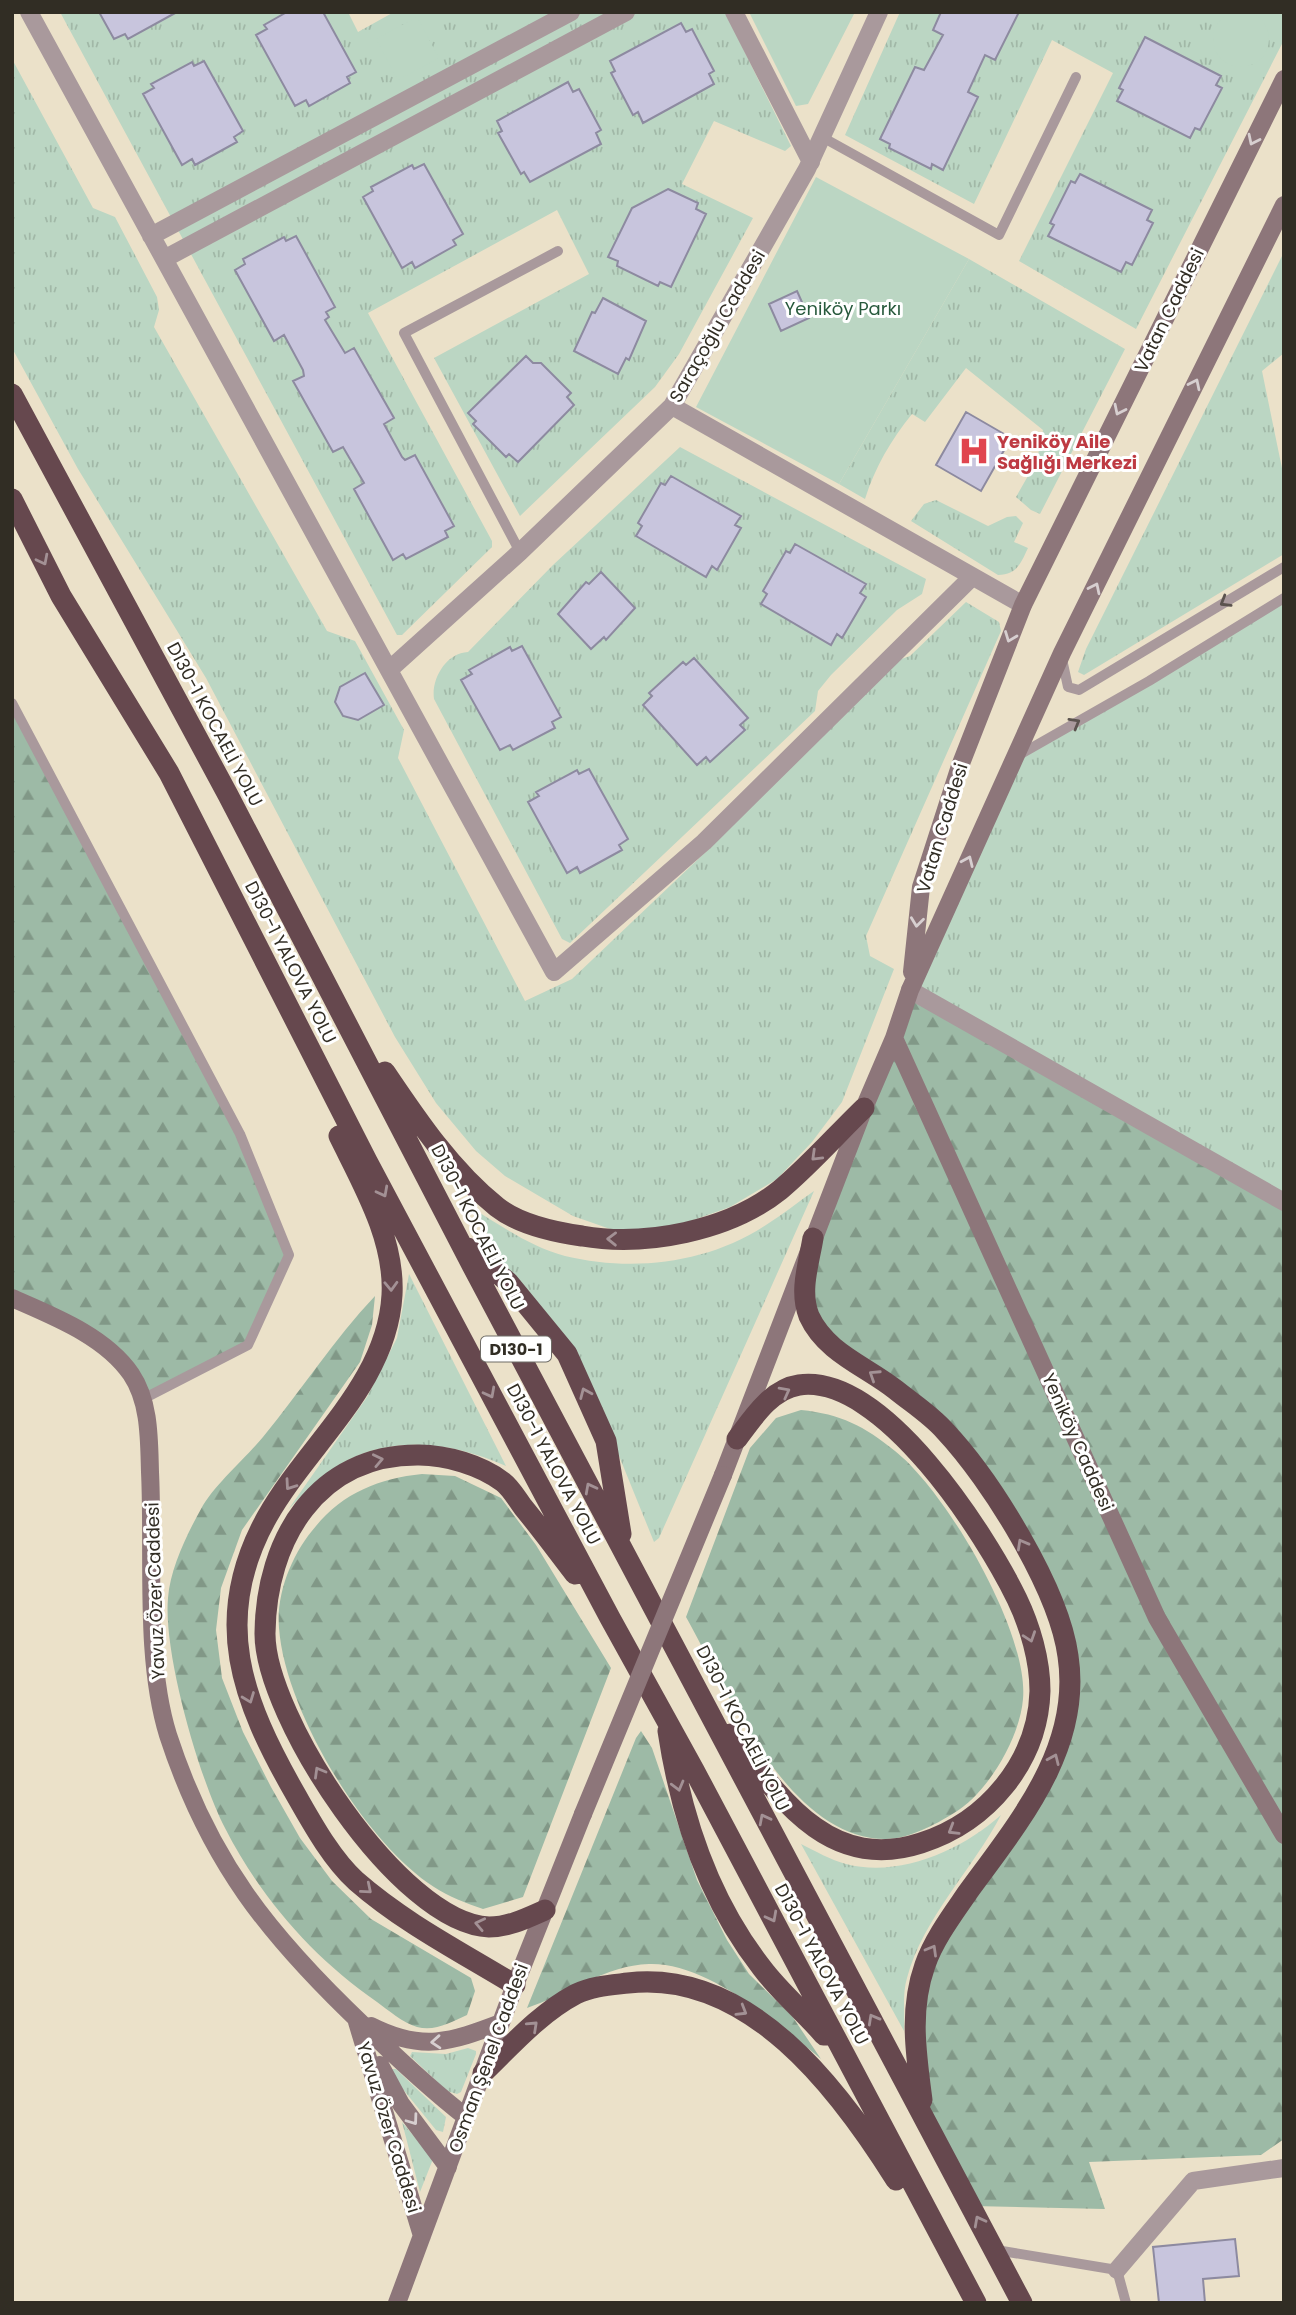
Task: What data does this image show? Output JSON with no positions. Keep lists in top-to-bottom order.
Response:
{
  "streets": {
    "highway": ["D130-1 KOCAELİ YOLU", "D130-1 YALOVA YOLU", "D130-1"],
    "street": [
      "Vatan Caddesi",
      "Saraçoğlu Caddesi",
      "Yeniköy Caddesi",
      "Yavuz Özer Caddesi",
      "Osman Şenel Caddesi"
    ]
  },
  "crossings": [
    ["Vatan Caddesi", "Osman Şenel Caddesi"],
    ["Yeniköy Caddesi", "Osman Şenel Caddesi"],
    ["Yavuz Özer Caddesi", "Osman Şenel Caddesi"]
  ],
  "parks": ["Yeniköy Parkı"],
  "places": {
    "hospital": ["Yeniköy Aile Sağlığı Merkezi"]
  }
}
